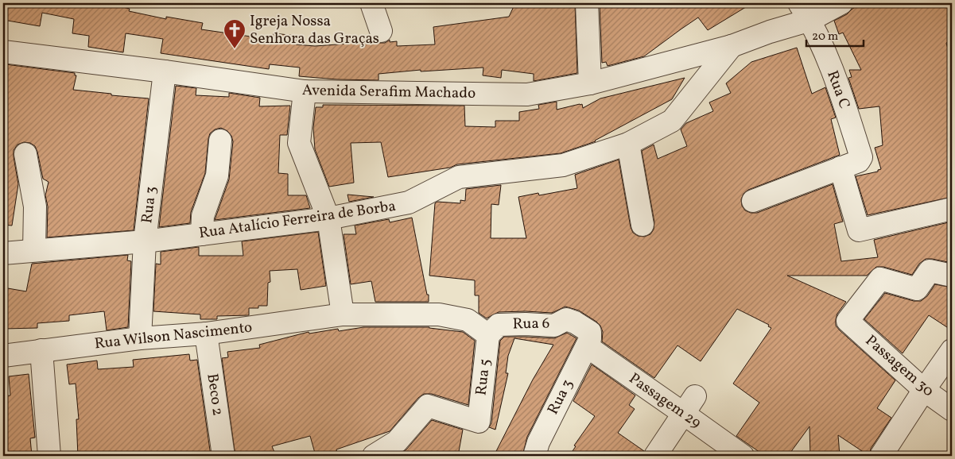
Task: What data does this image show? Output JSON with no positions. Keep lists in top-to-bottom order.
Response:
{
  "streets": {
    "street": [
      "Rua C",
      "Avenida Serafim Machado",
      "Rua 3",
      "Rua Atalício Ferreira de Borba",
      "Rua 6",
      "Rua Wilson Nascimento",
      "Passagem 30",
      "Rua 5",
      "Beco 2",
      "Passagem 29"
    ]
  },
  "crossings": [
    ["Rua C", "Avenida Serafim Machado"],
    ["Avenida Serafim Machado", "Rua 3"],
    ["Avenida Serafim Machado", "Rua Atalício Ferreira de Borba"],
    ["Rua 3", "Rua Atalício Ferreira de Borba"],
    ["Rua 3", "Rua 6"],
    ["Rua 3", "Rua Wilson Nascimento"],
    ["Rua 3", "Passagem 29"],
    ["Rua 6", "Rua Wilson Nascimento"],
    ["Rua 6", "Rua 5"],
    ["Rua 6", "Passagem 29"],
    ["Rua Wilson Nascimento", "Rua 5"],
    ["Rua Wilson Nascimento", "Beco 2"]
  ],
  "places": {
    "church": ["Igreja Nossa Senhora das Graças"]
  },
  "scale_bar": "20 m"
}
